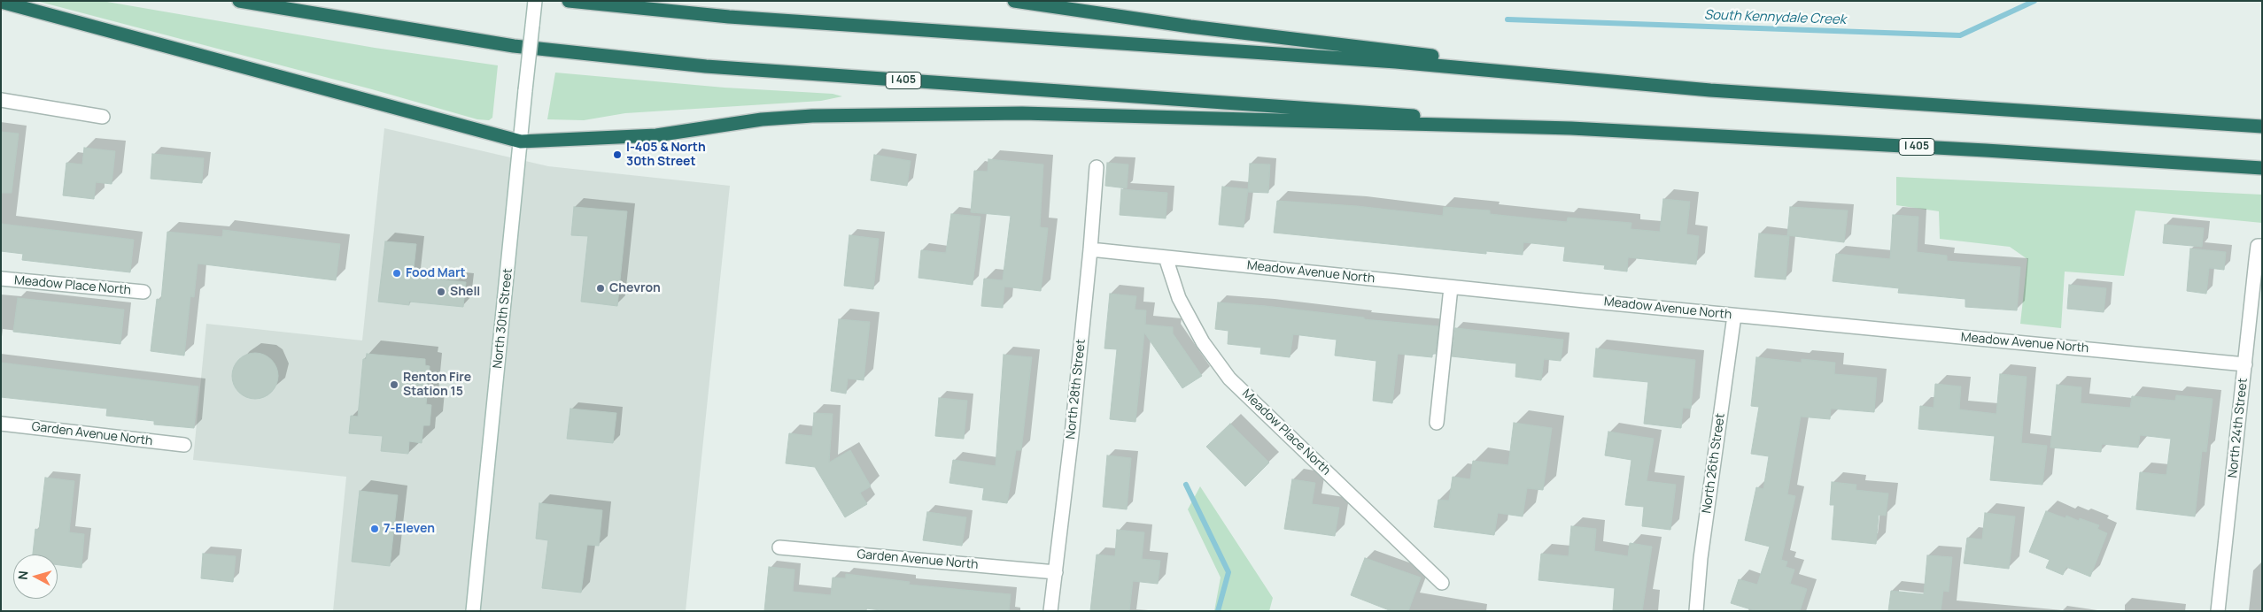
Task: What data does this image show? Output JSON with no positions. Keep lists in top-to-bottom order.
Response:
{
  "streets": {
    "highway": ["I 405"],
    "street": [
      "Meadow Avenue North",
      "Meadow Place North",
      "North 30th Street",
      "North 28th Street",
      "North 24th Street",
      "Garden Avenue North",
      "North 26th Street"
    ]
  },
  "crossings": [
    ["Meadow Avenue North", "Meadow Place North"],
    ["Meadow Avenue North", "North 28th Street"],
    ["Meadow Avenue North", "North 24th Street"],
    ["Meadow Avenue North", "North 26th Street"],
    ["North 28th Street", "Garden Avenue North"]
  ],
  "water": ["South Kennydale Creek"],
  "places": [
    "I-405 & North 30th Street",
    "Food Mart",
    "Chevron",
    "Shell",
    "Renton Fire Station 15",
    "7-Eleven"
  ],
  "north": "left"
}
